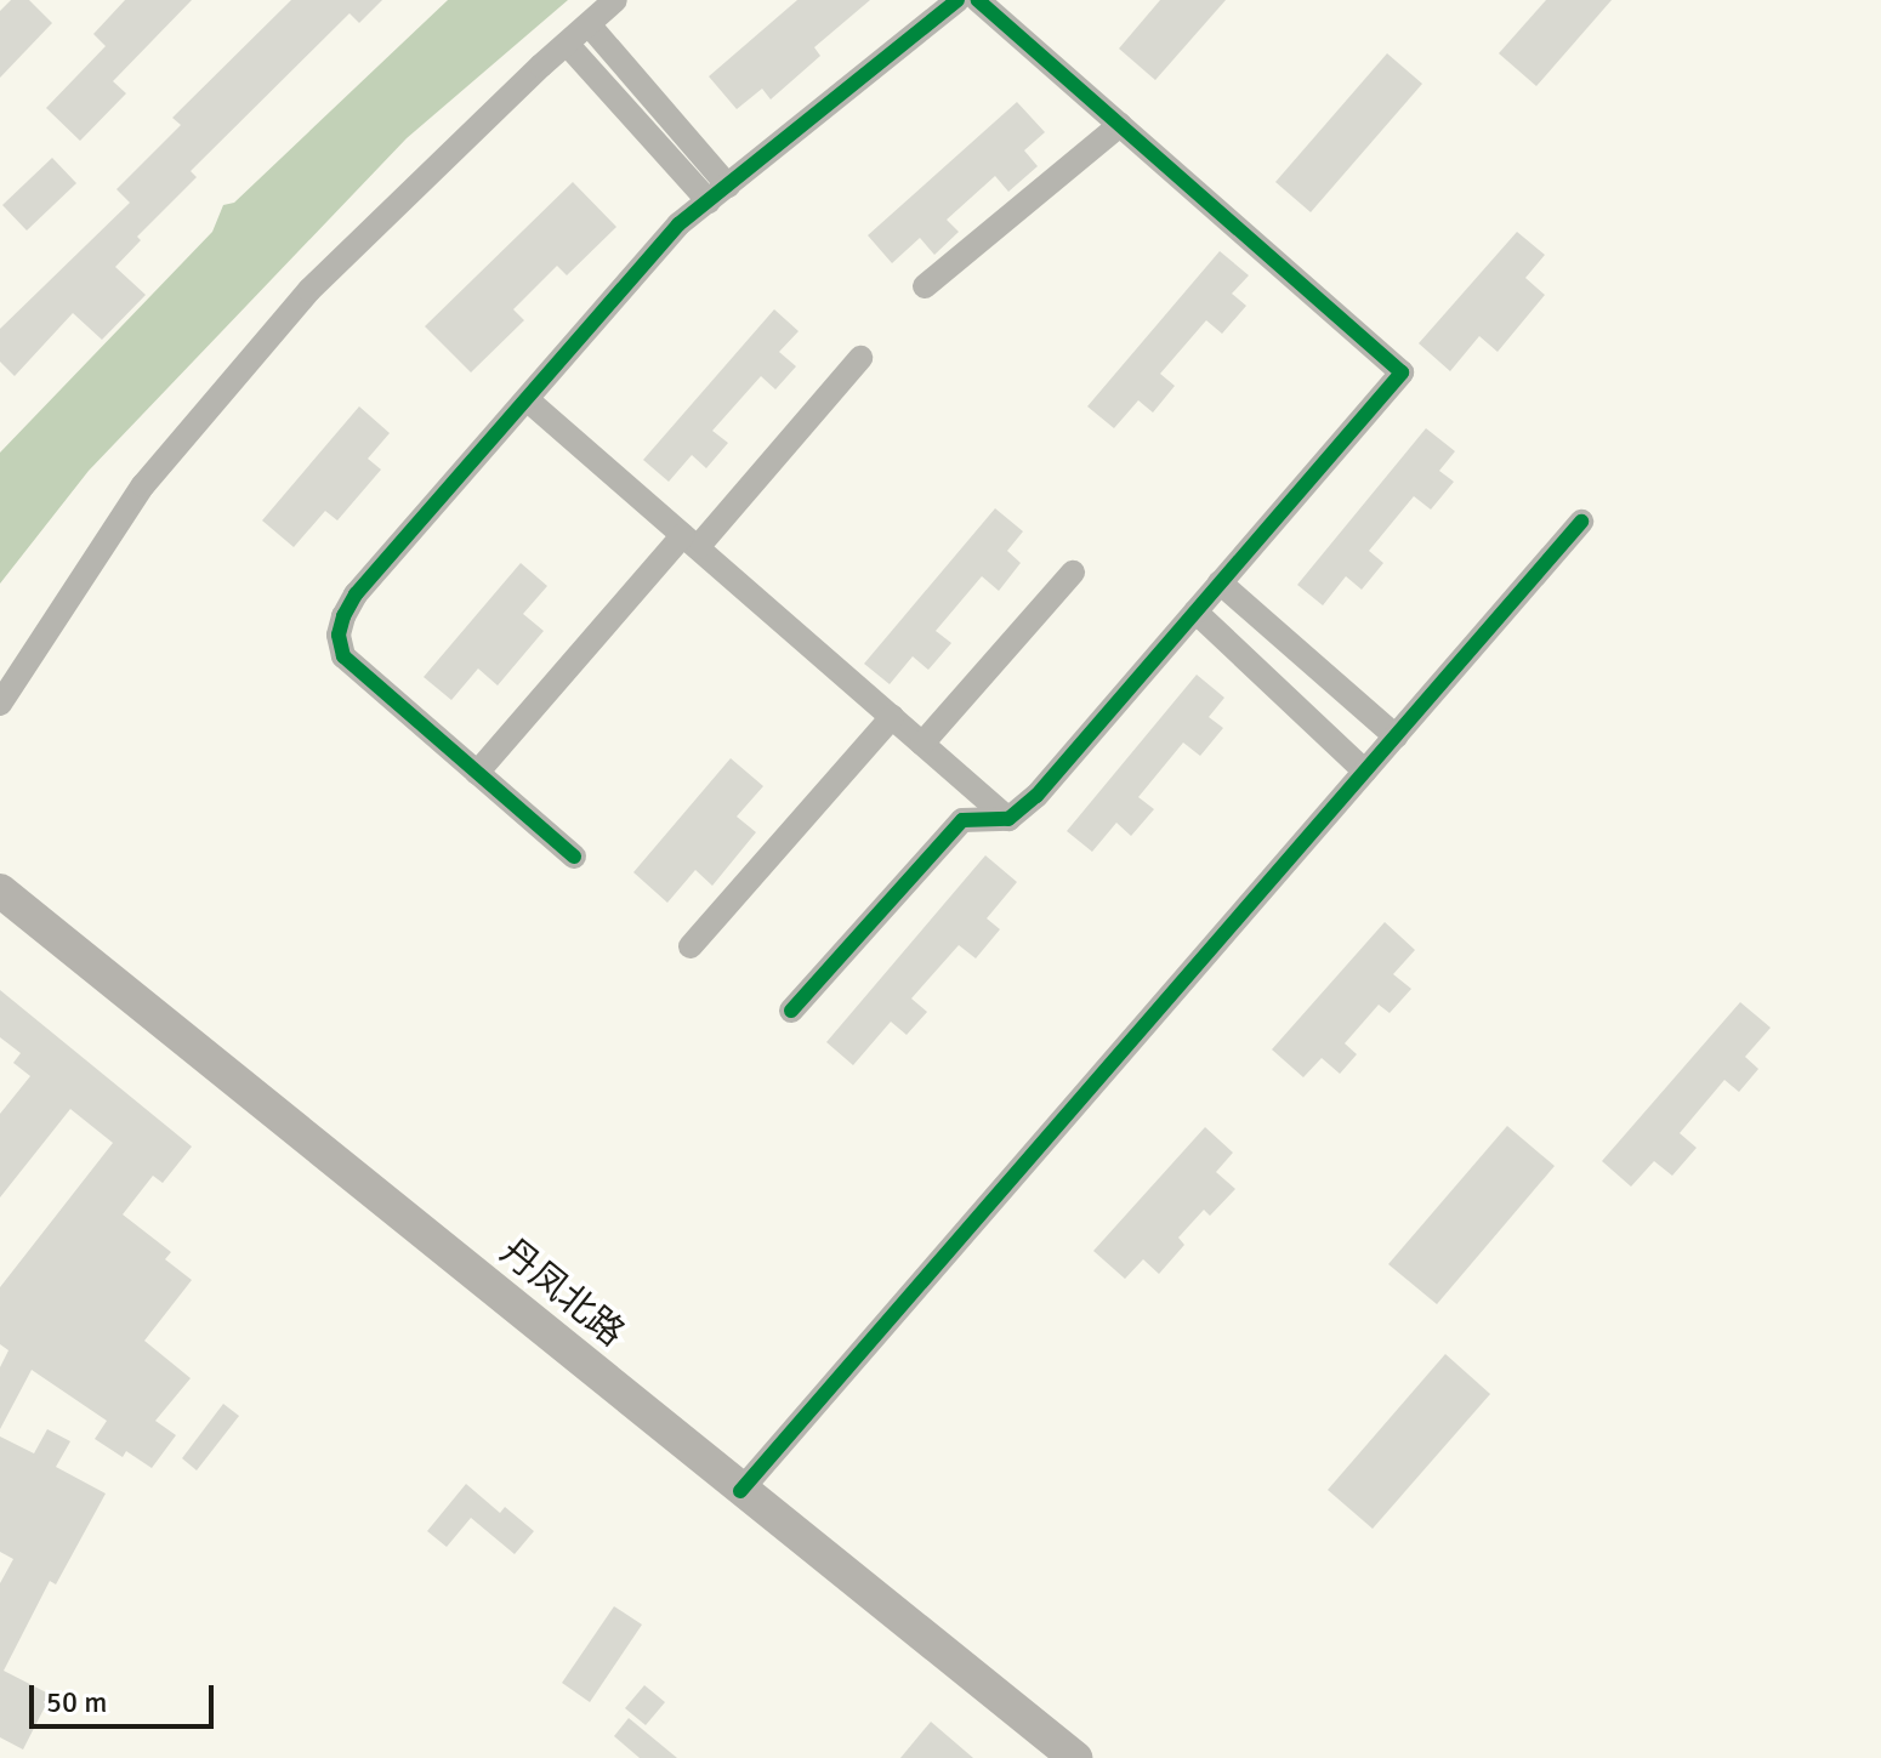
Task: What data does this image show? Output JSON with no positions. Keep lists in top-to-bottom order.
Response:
{
  "streets": {
    "main road": ["丹凤北路"]
  },
  "scale_bar": "50 m"
}
